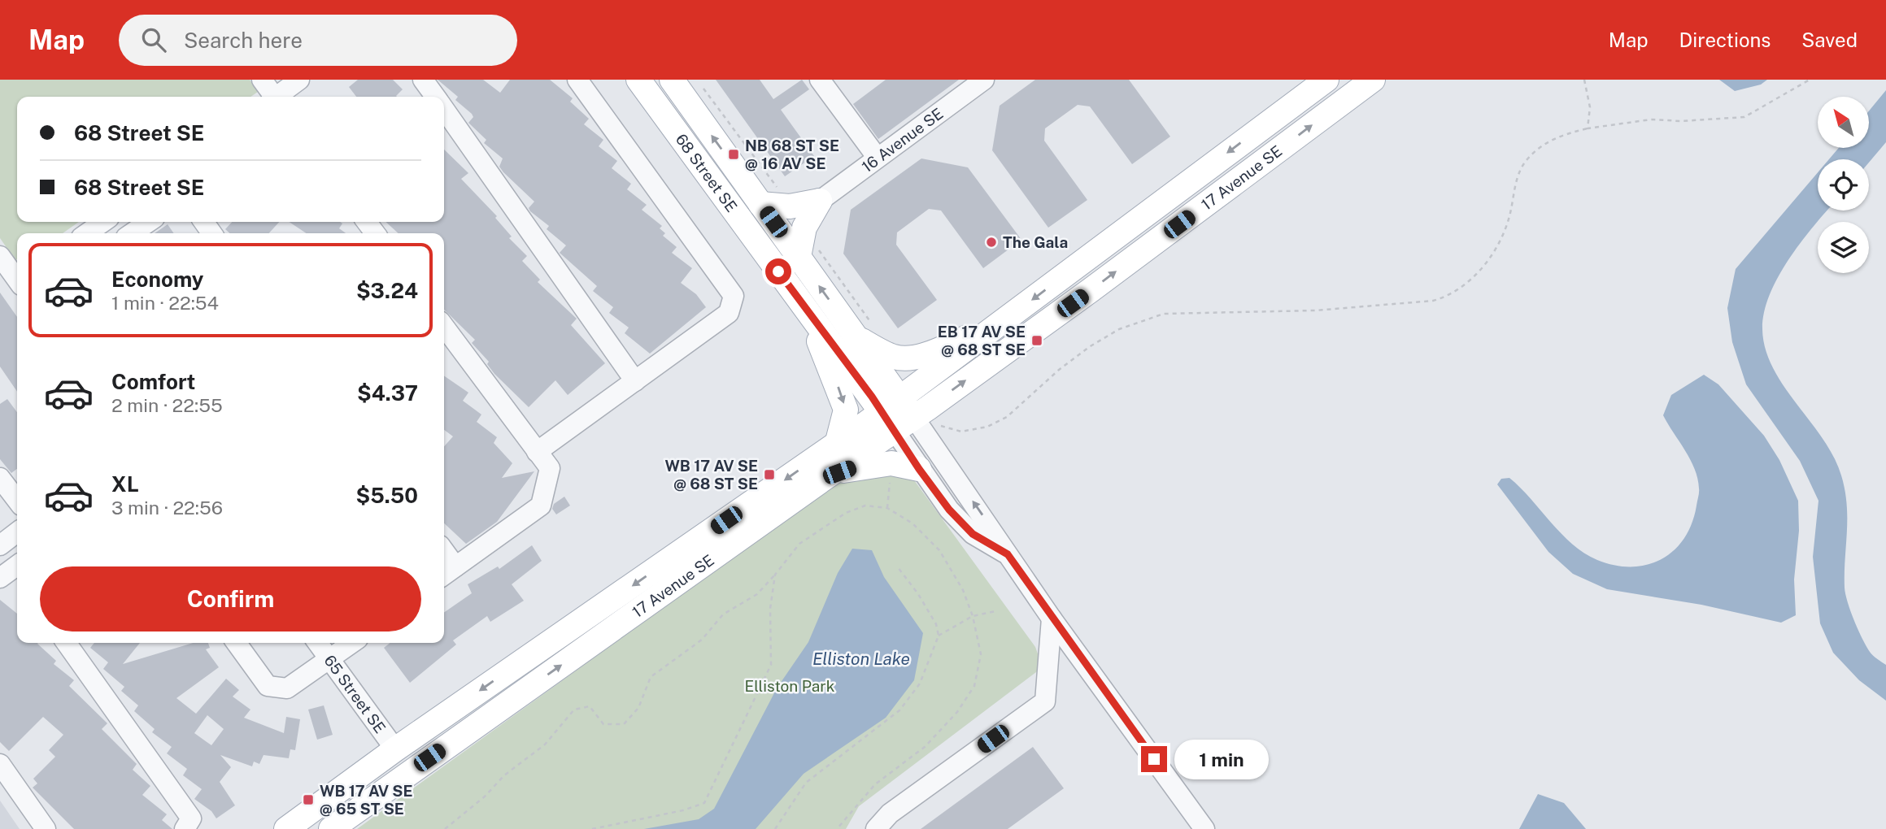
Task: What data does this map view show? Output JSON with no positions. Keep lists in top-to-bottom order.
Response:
{
  "streets": {
    "main road": ["68 Street SE", "17 Avenue SE"],
    "street": ["16 Avenue SE", "65 Street SE"]
  },
  "crossings": [
    ["68 Street SE", "17 Avenue SE"],
    ["17 Avenue SE", "65 Street SE"]
  ],
  "water": ["Elliston Lake"],
  "parks": ["Elliston Park"],
  "places": {
    "transit": [
      "NB 68 ST SE @ 16 AV SE",
      "EB 17 AV SE @ 68 ST SE",
      "WB 17 AV SE @ 68 ST SE",
      "WB 17 AV SE @ 65 ST SE"
    ],
    "other": ["The Gala"]
  },
  "north": "top left",
  "page": {
    "header": "Map",
    "search": "Search here",
    "nav": ["Map", "Directions", "Saved"],
    "banner": ["68 Street SE", "68 Street SE"],
    "list": [
      {
        "name": "Economy",
        "note": "1 min · 22:54",
        "value": "$3.24"
      },
      {
        "name": "Comfort",
        "note": "2 min · 22:55",
        "value": "$4.37"
      },
      {
        "name": "XL",
        "note": "3 min · 22:56",
        "value": "$5.50"
      }
    ],
    "buttons": "Confirm",
    "bubble": "1 min"
  }
}
